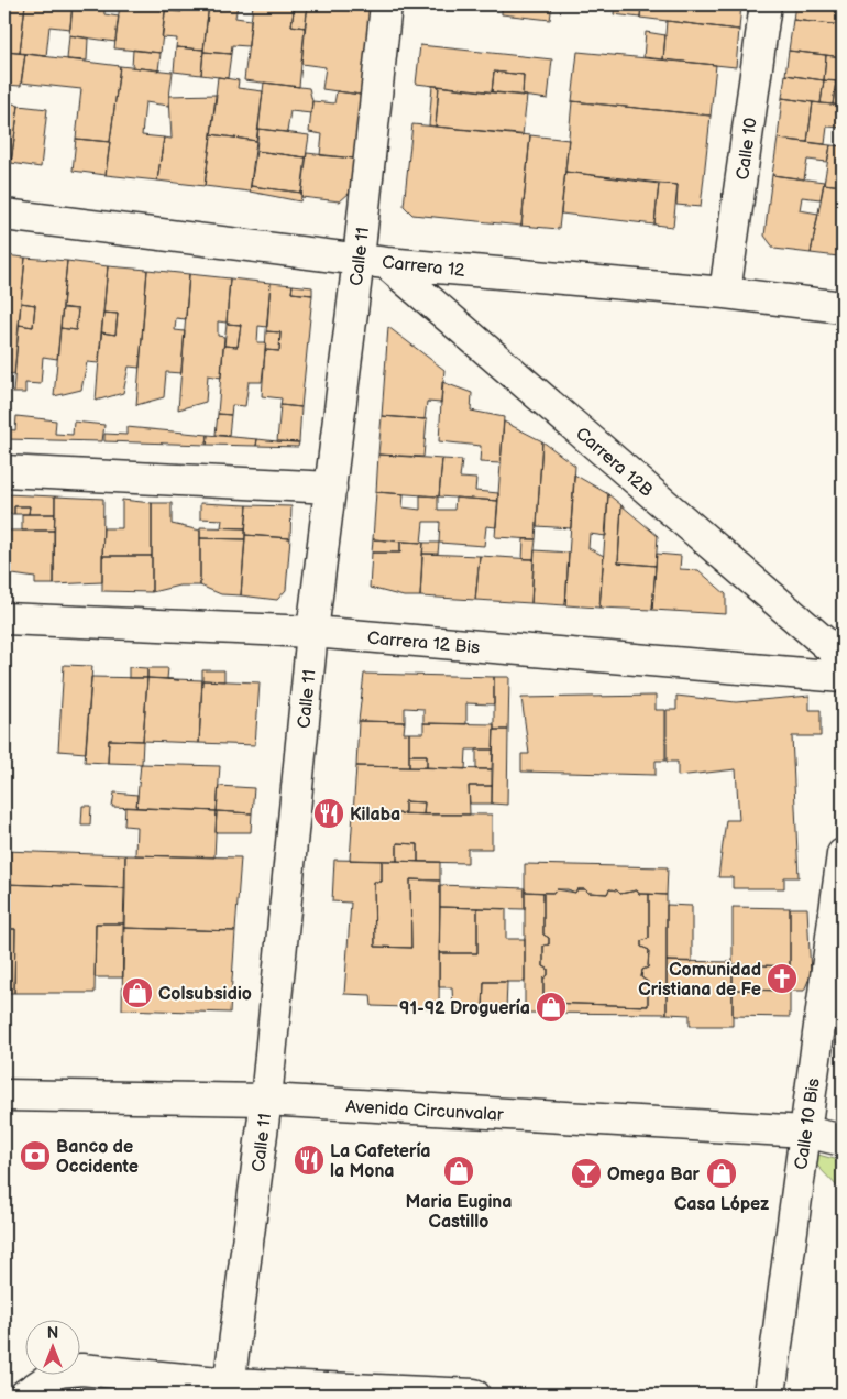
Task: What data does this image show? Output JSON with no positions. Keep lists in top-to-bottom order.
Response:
{
  "streets": {
    "street": [
      "Calle 10",
      "Calle 11",
      "Carrera 12",
      "Carrera 12B",
      "Carrera 12 Bis",
      "Avenida Circunvalar",
      "Calle 10 Bis"
    ]
  },
  "crossings": [
    ["Calle 10", "Carrera 12"],
    ["Calle 11", "Carrera 12"],
    ["Calle 11", "Carrera 12B"],
    ["Calle 11", "Carrera 12 Bis"],
    ["Calle 11", "Avenida Circunvalar"],
    ["Carrera 12", "Carrera 12B"],
    ["Avenida Circunvalar", "Calle 10 Bis"]
  ],
  "places": {
    "restaurant": ["Kilaba", "La Cafetería la Mona"],
    "church": ["Comunidad Cristiana de Fe"],
    "shop": [
      "Colsubsidio",
      "91-92 Droguería",
      "Maria Eugina Castillo",
      "Casa López"
    ],
    "bank": ["Banco de Occidente"],
    "bar": ["Omega Bar"]
  },
  "north": "top"
}
